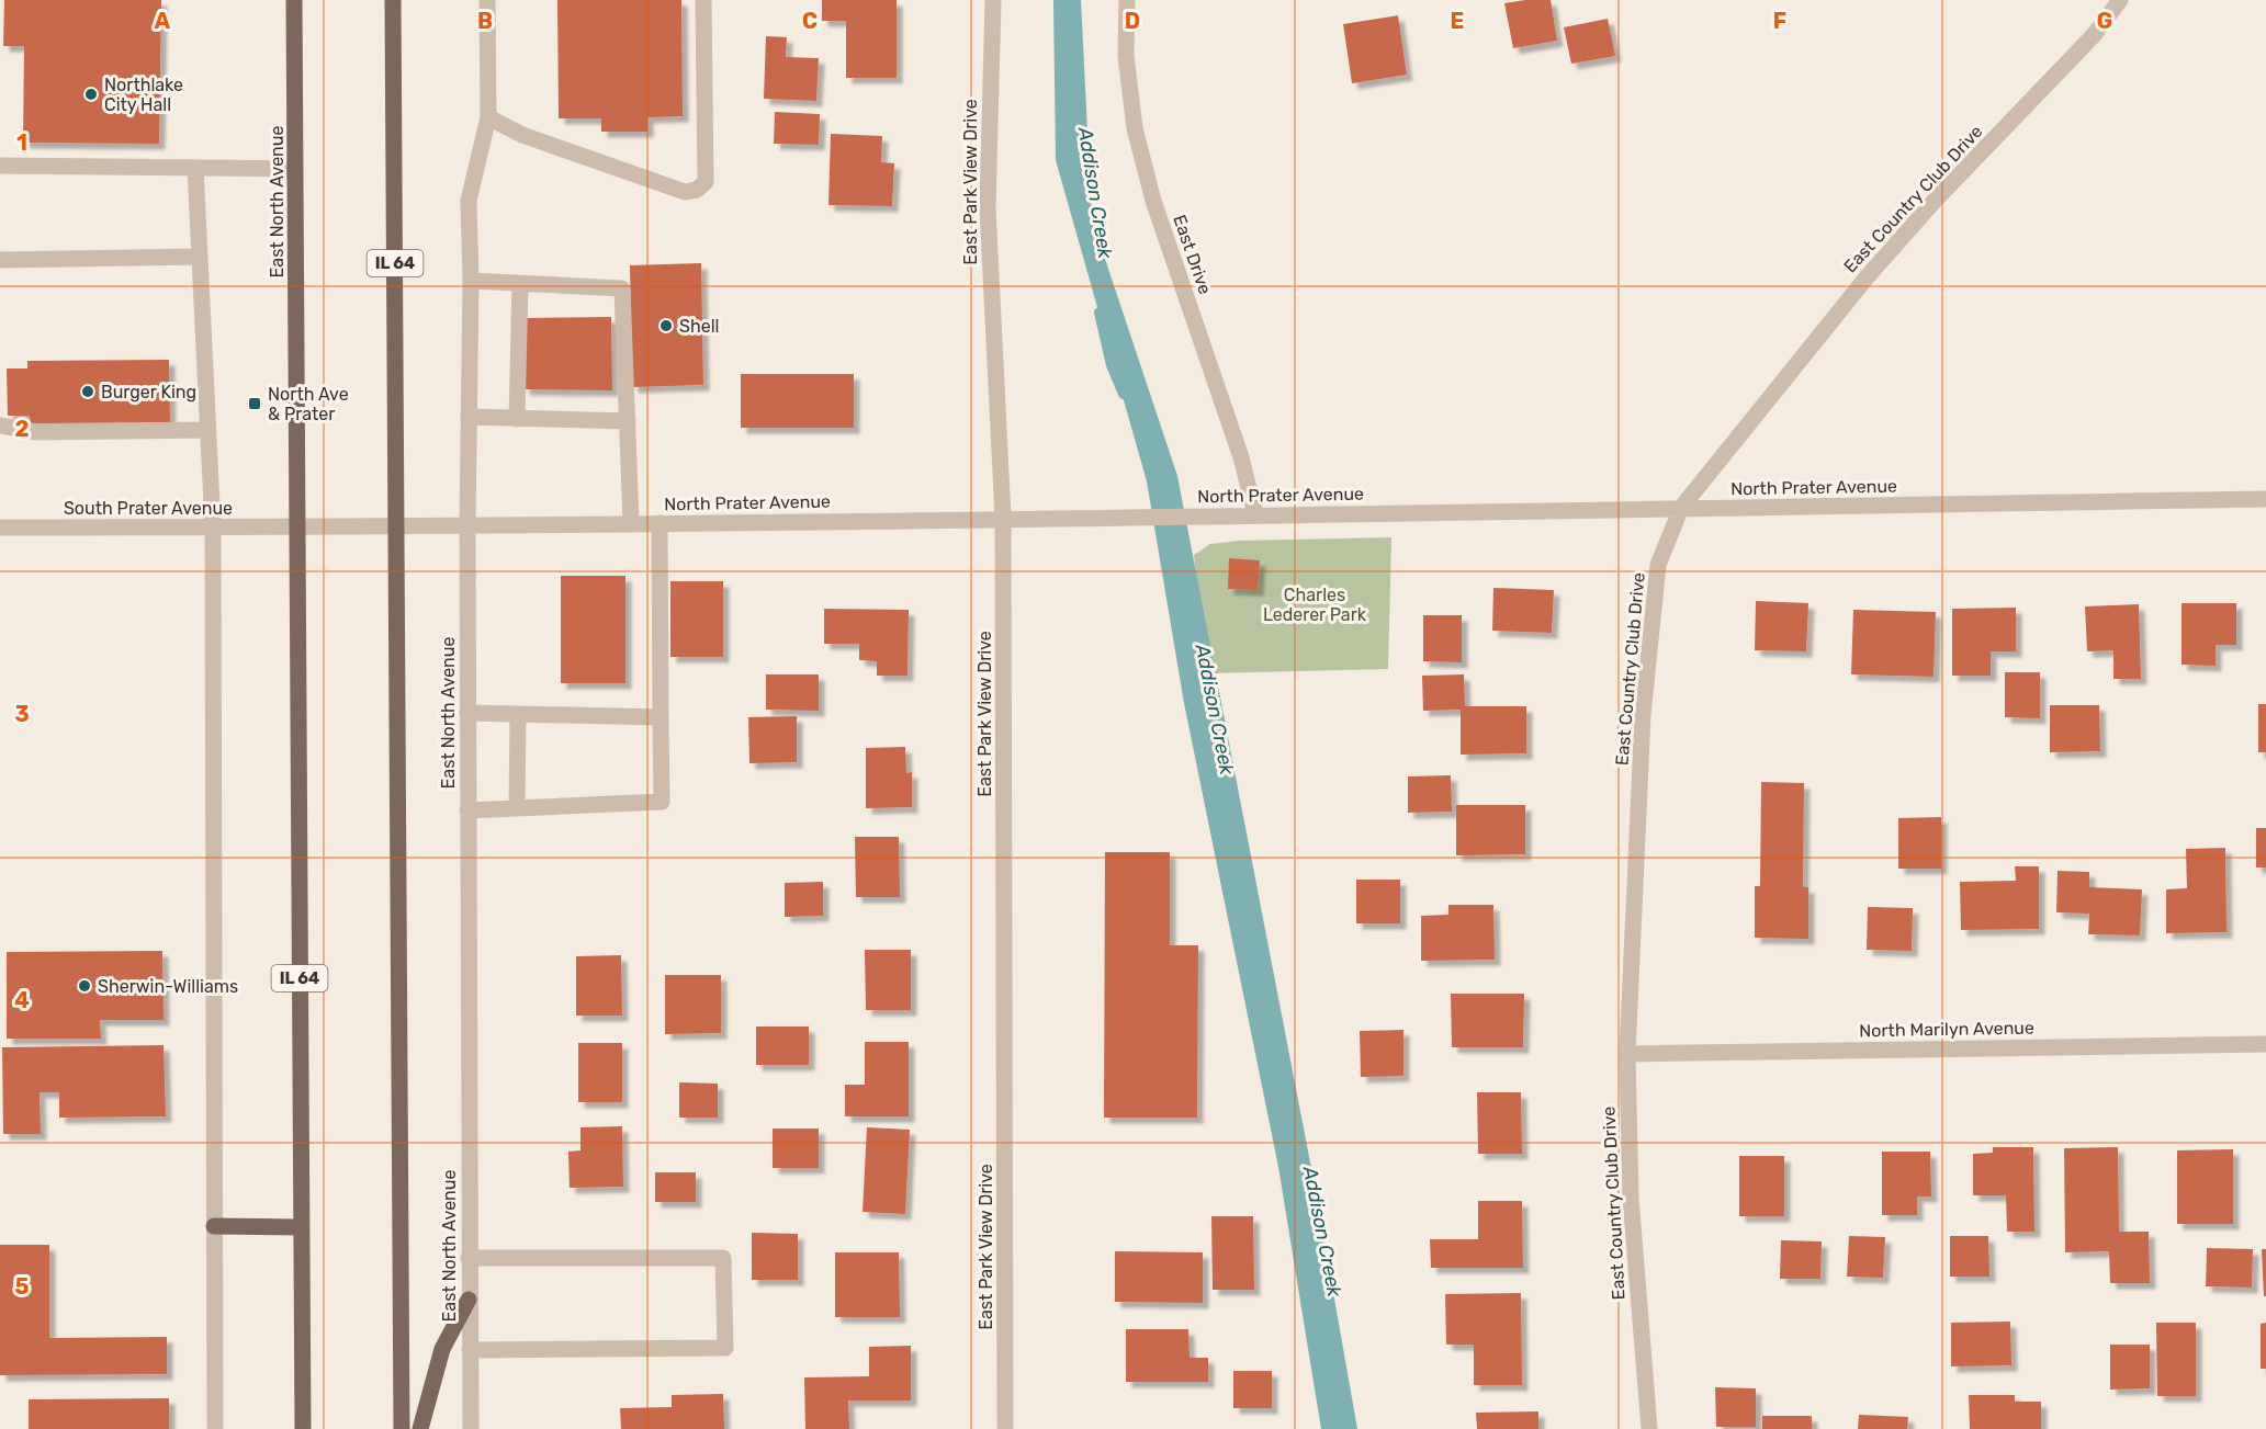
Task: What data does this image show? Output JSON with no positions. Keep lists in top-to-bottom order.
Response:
{
  "streets": {
    "main road": ["East North Avenue", "IL 64"],
    "street": [
      "East Park View Drive",
      "East Country Club Drive",
      "East Drive",
      "North Prater Avenue",
      "South Prater Avenue",
      "North Marilyn Avenue"
    ]
  },
  "crossings": [
    ["East Park View Drive", "North Prater Avenue"],
    ["East Country Club Drive", "North Prater Avenue"],
    ["East Country Club Drive", "North Marilyn Avenue"],
    ["East North Avenue", "North Prater Avenue"],
    ["East North Avenue", "South Prater Avenue"],
    ["East Drive", "North Prater Avenue"],
    ["IL 64", "North Prater Avenue"],
    ["North Prater Avenue", "South Prater Avenue"]
  ],
  "water": ["Addison Creek"],
  "parks": ["Charles Lederer Park"],
  "places": {
    "other": [
      "Northlake City Hall",
      "Shell",
      "Burger King",
      "Sherwin-Williams"
    ],
    "transit": ["North Ave & Prater"]
  },
  "grid": {
    "columns": [
      "A",
      "B",
      "C",
      "D",
      "E",
      "F",
      "G"
    ],
    "rows": [
      "1",
      "2",
      "3",
      "4",
      "5"
    ]
  }
}
